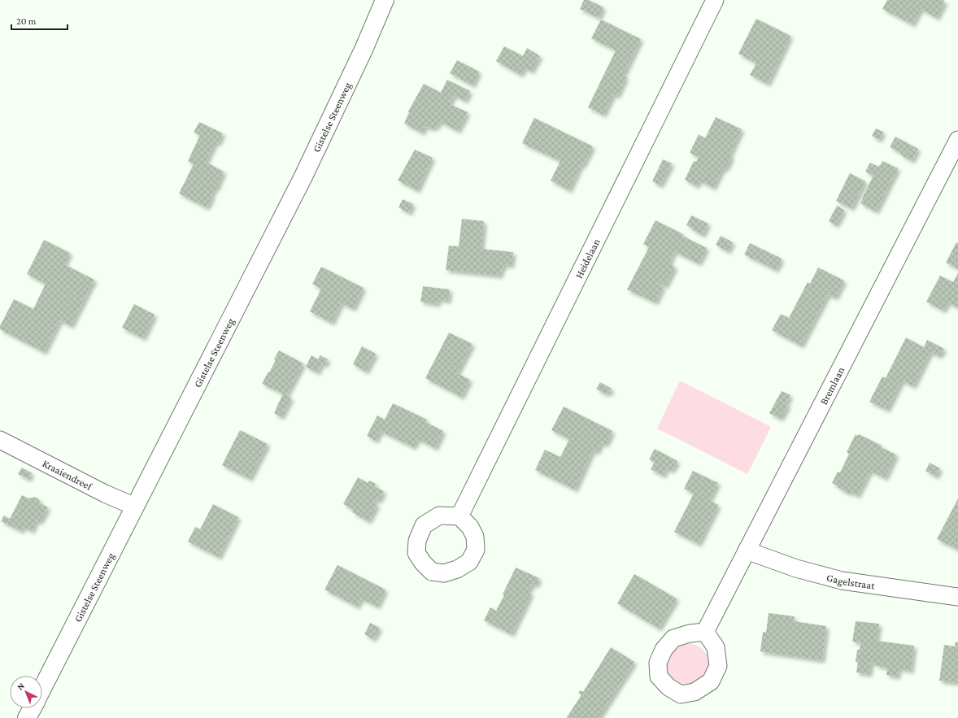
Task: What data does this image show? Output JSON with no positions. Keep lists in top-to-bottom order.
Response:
{
  "streets": {
    "main road": ["Gistelse Steenweg"],
    "street": [
      "Heidelaan",
      "Bremlaan",
      "Kraaiendreef",
      "Gagelstraat"
    ]
  },
  "crossings": [
    ["Gistelse Steenweg", "Kraaiendreef"],
    ["Bremlaan", "Gagelstraat"]
  ],
  "scale_bar": "20 m",
  "north": "top left"
}
